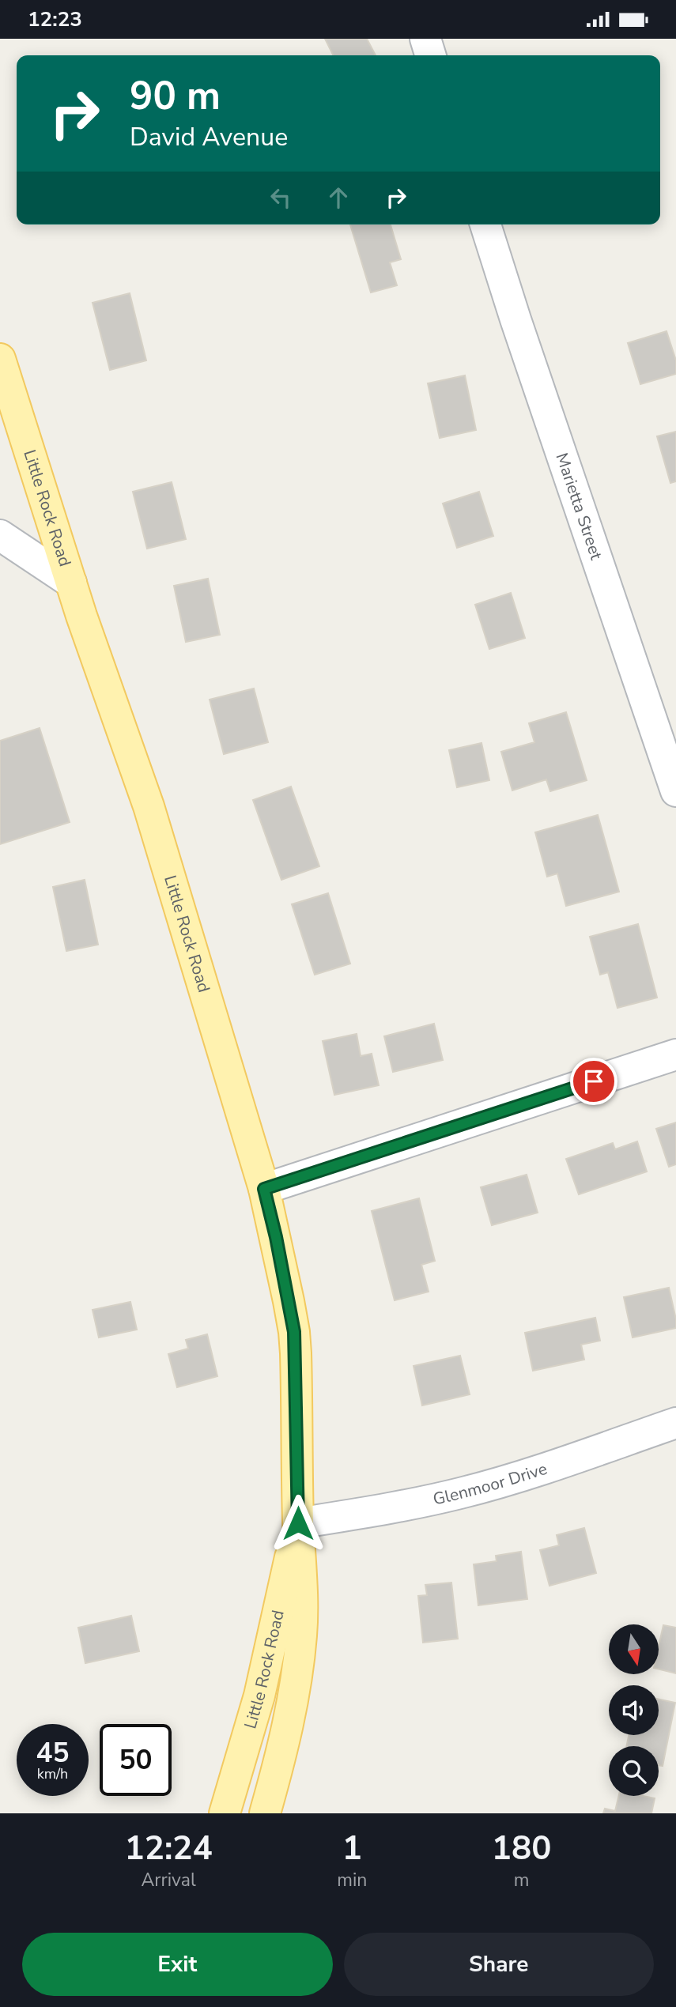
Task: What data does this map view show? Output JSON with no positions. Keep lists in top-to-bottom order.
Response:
{
  "streets": {
    "main road": ["Little Rock Road"],
    "street": ["Marietta Street", "Glenmoor Drive"]
  },
  "crossings": [
    ["Little Rock Road", "Glenmoor Drive"]
  ],
  "north": "bottom",
  "page": {
    "status": "12:23",
    "turn": ["90 m", "David Avenue"],
    "speed": "45 km/h",
    "limit": "50",
    "eta": [
      "12:24",
      "Arrival",
      "1",
      "min",
      "180",
      "m"
    ],
    "buttons": ["Exit", "Share"]
  }
}
